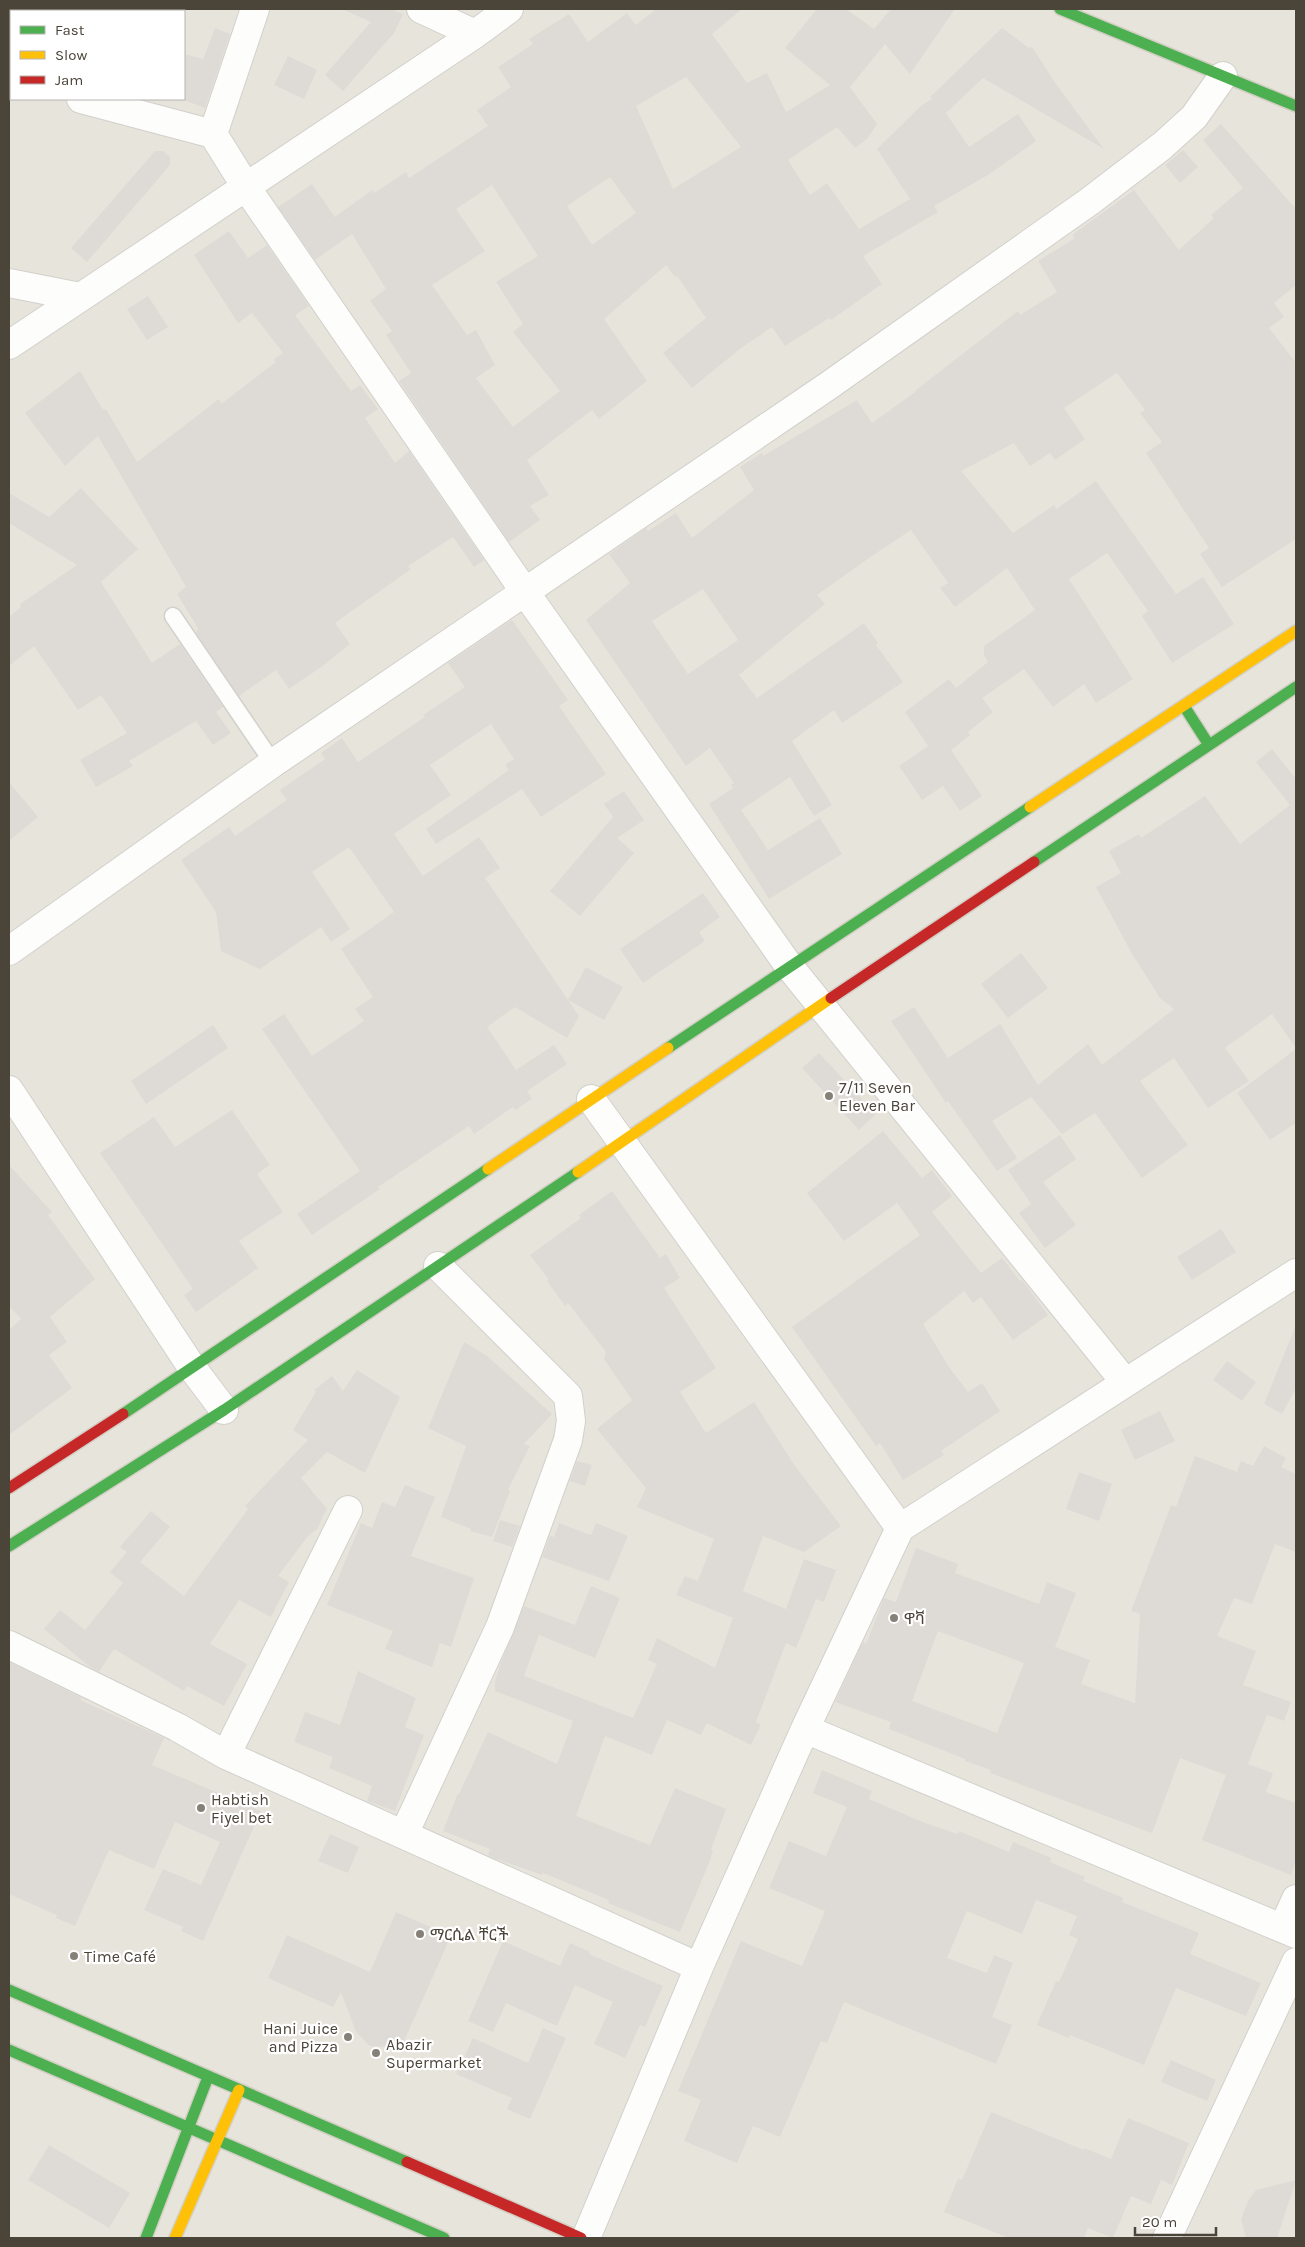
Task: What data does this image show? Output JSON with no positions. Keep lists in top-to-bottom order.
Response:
{
  "places": [
    "7/11 Seven Eleven Bar",
    "ዋቫ",
    "Habtish Fiyel bet",
    "ማርሲል ቸርች",
    "Time Café",
    "Hani Juice and Pizza",
    "Abazir Supermarket"
  ],
  "legend": ["Fast", "Slow", "Jam"],
  "scale_bar": "20 m"
}
